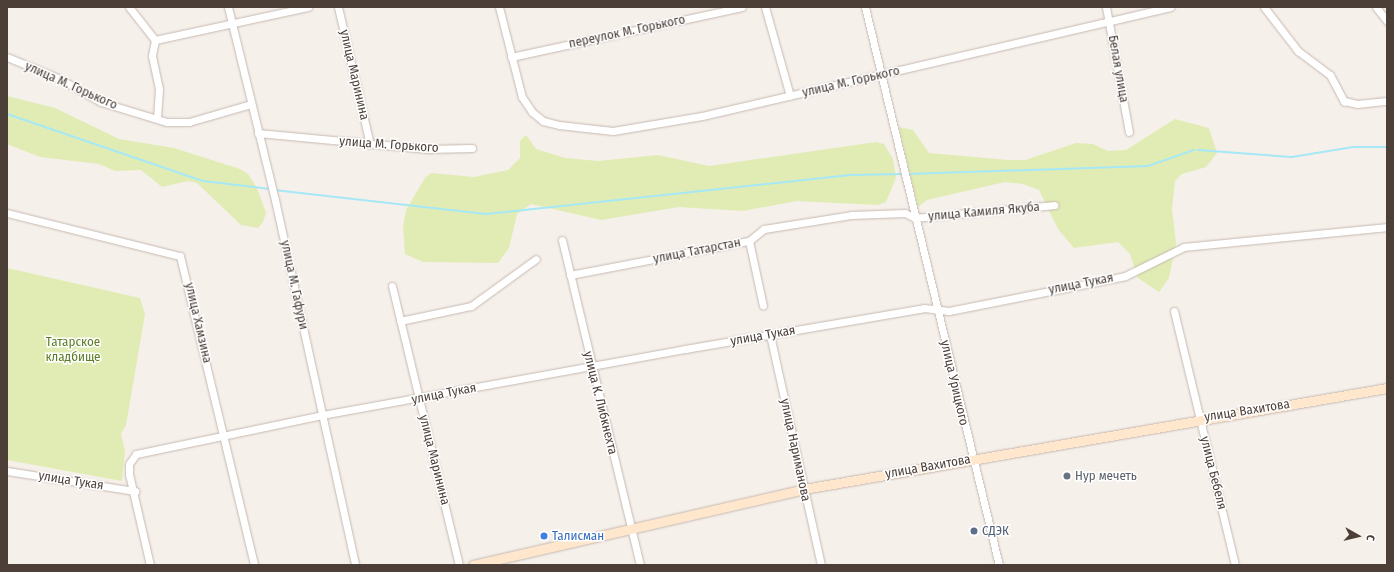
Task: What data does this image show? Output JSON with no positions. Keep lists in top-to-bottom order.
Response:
{
  "streets": {
    "street": [
      "переулок М. Горького",
      "Белая улица",
      "улица Маринина",
      "улица М. Горького",
      "улица Камиля Якуба",
      "улица Татарстан",
      "улица Тукая",
      "улица М. Гафури",
      "улица Хамзина",
      "улица Урицкого",
      "улица К. Либкнехта",
      "улица Вахитова",
      "улица Нариманова",
      "улица Бебеля"
    ]
  },
  "crossings": [
    ["переулок М. Горького", "улица М. Горького"],
    ["Белая улица", "улица М. Горького"],
    ["улица Маринина", "улица М. Горького"],
    ["улица Маринина", "улица Тукая"],
    ["улица М. Горького", "улица М. Гафури"],
    ["улица М. Горького", "улица Урицкого"],
    ["улица Камиля Якуба", "улица Татарстан"],
    ["улица Камиля Якуба", "улица Урицкого"],
    ["улица Татарстан", "улица Урицкого"],
    ["улица Татарстан", "улица К. Либкнехта"],
    ["улица Тукая", "улица М. Гафури"],
    ["улица Тукая", "улица Хамзина"],
    ["улица Тукая", "улица Урицкого"],
    ["улица Тукая", "улица К. Либкнехта"],
    ["улица Тукая", "улица Нариманова"],
    ["улица Урицкого", "улица Вахитова"],
    ["улица К. Либкнехта", "улица Вахитова"],
    ["улица Вахитова", "улица Нариманова"],
    ["улица Вахитова", "улица Бебеля"]
  ],
  "parks": ["Татарское кладбище"],
  "places": ["Нур мечеть", "СДЭК", "Талисман"],
  "north": "right"
}
